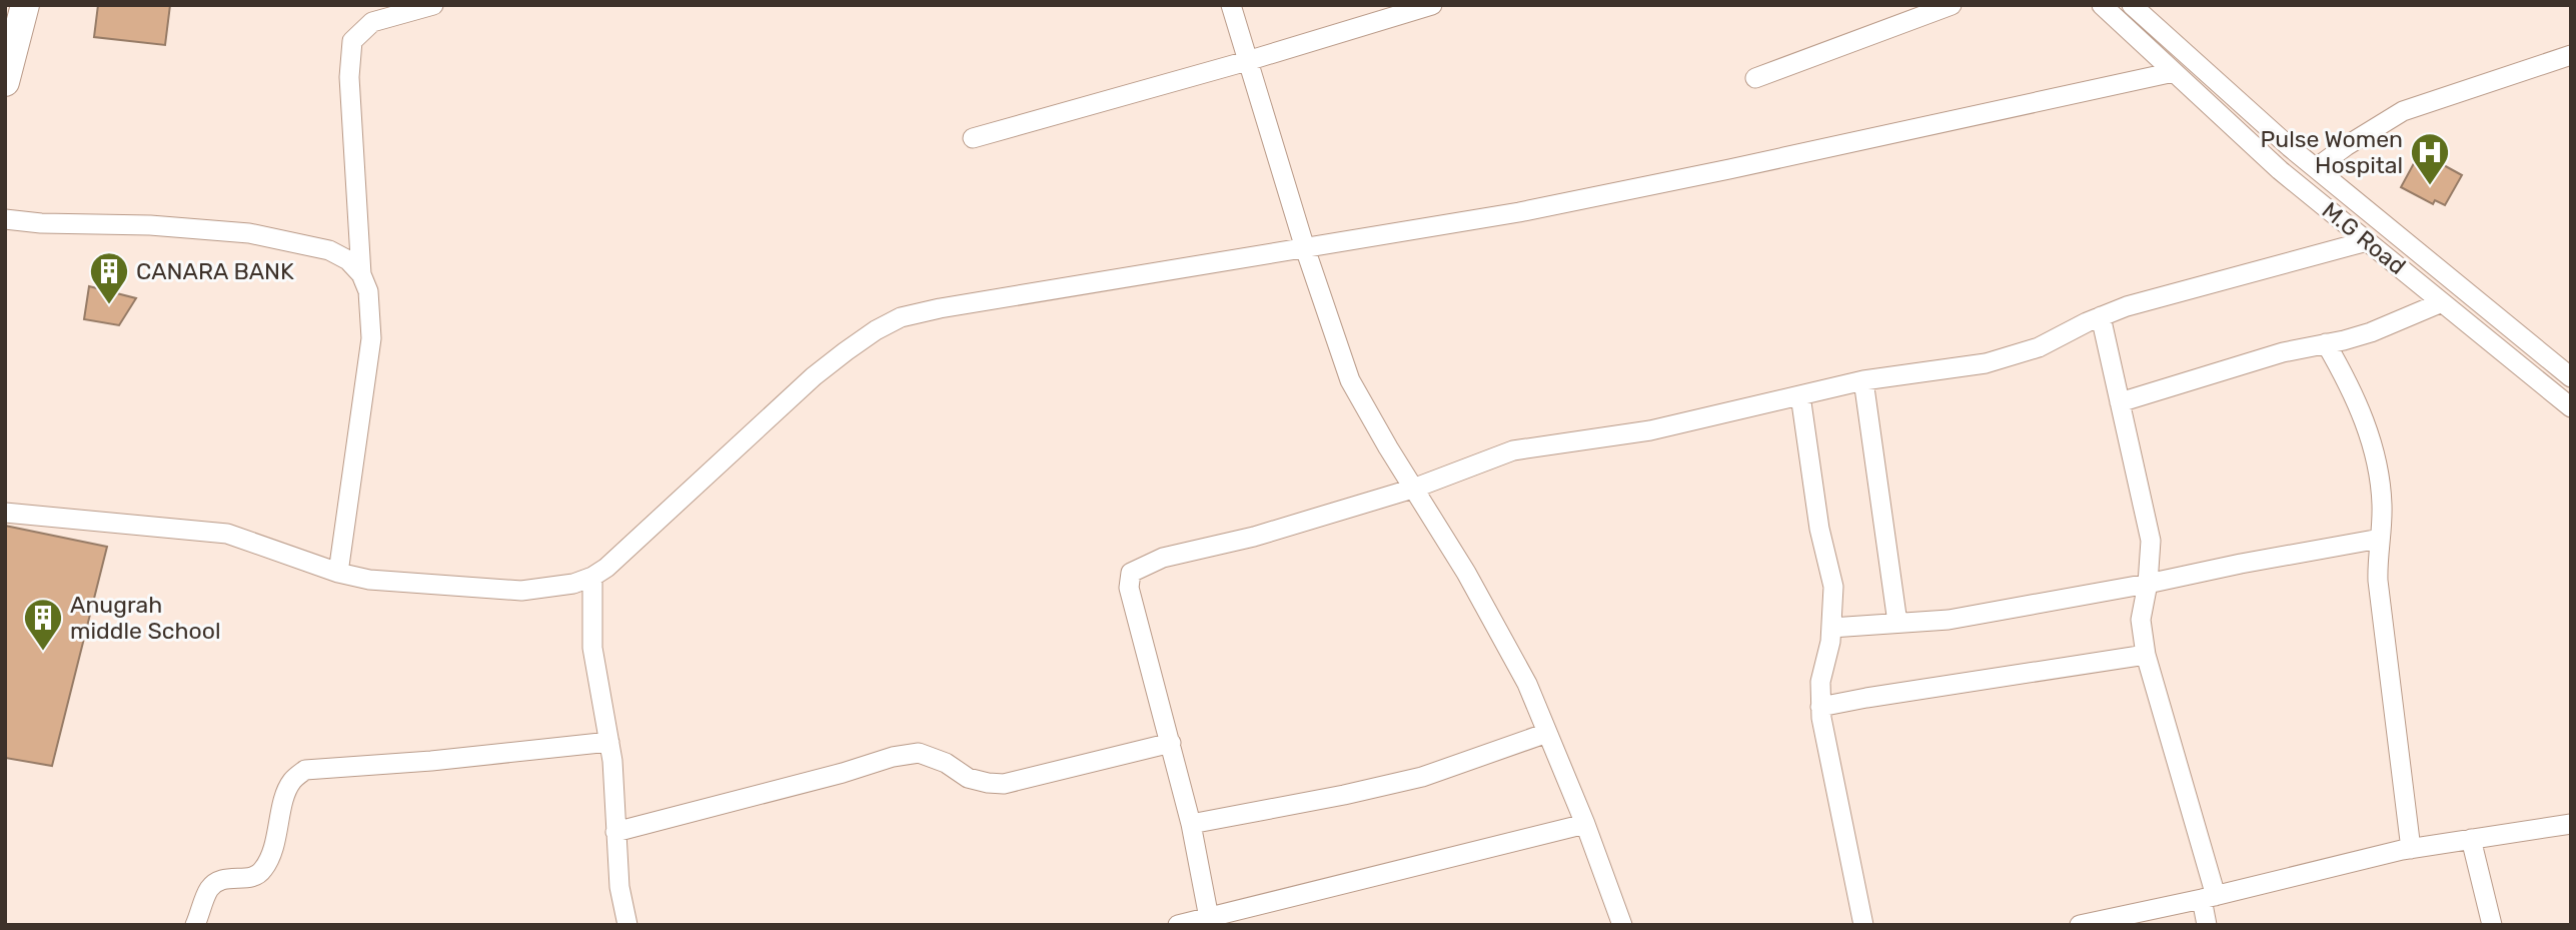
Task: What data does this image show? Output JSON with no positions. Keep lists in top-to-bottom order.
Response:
{
  "streets": {
    "street": ["M.G Road"]
  },
  "places": {
    "hospital": ["Pulse Women Hospital"],
    "building": ["CANARA BANK", "Anugrah middle School"]
  }
}
